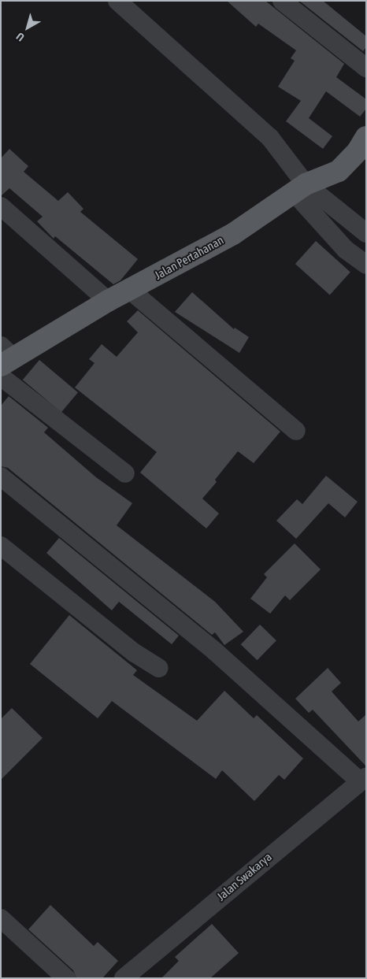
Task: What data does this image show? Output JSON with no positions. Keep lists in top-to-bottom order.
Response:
{
  "streets": {
    "main road": ["Jalan Pertahanan"],
    "street": ["Jalan Swakarya"]
  },
  "north": "bottom left"
}
